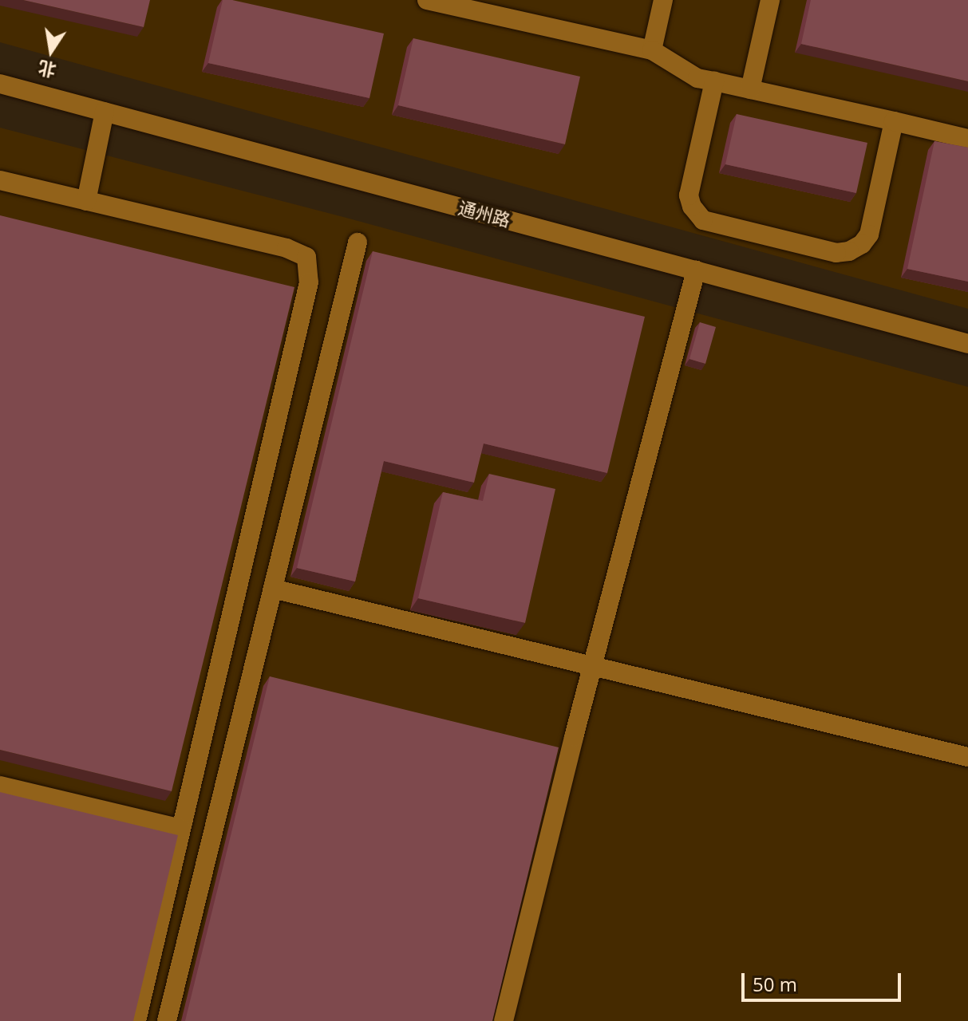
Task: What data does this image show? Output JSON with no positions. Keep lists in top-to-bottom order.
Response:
{
  "streets": {
    "street": ["通州路"]
  },
  "scale_bar": "50 m",
  "north": "bottom"
}
